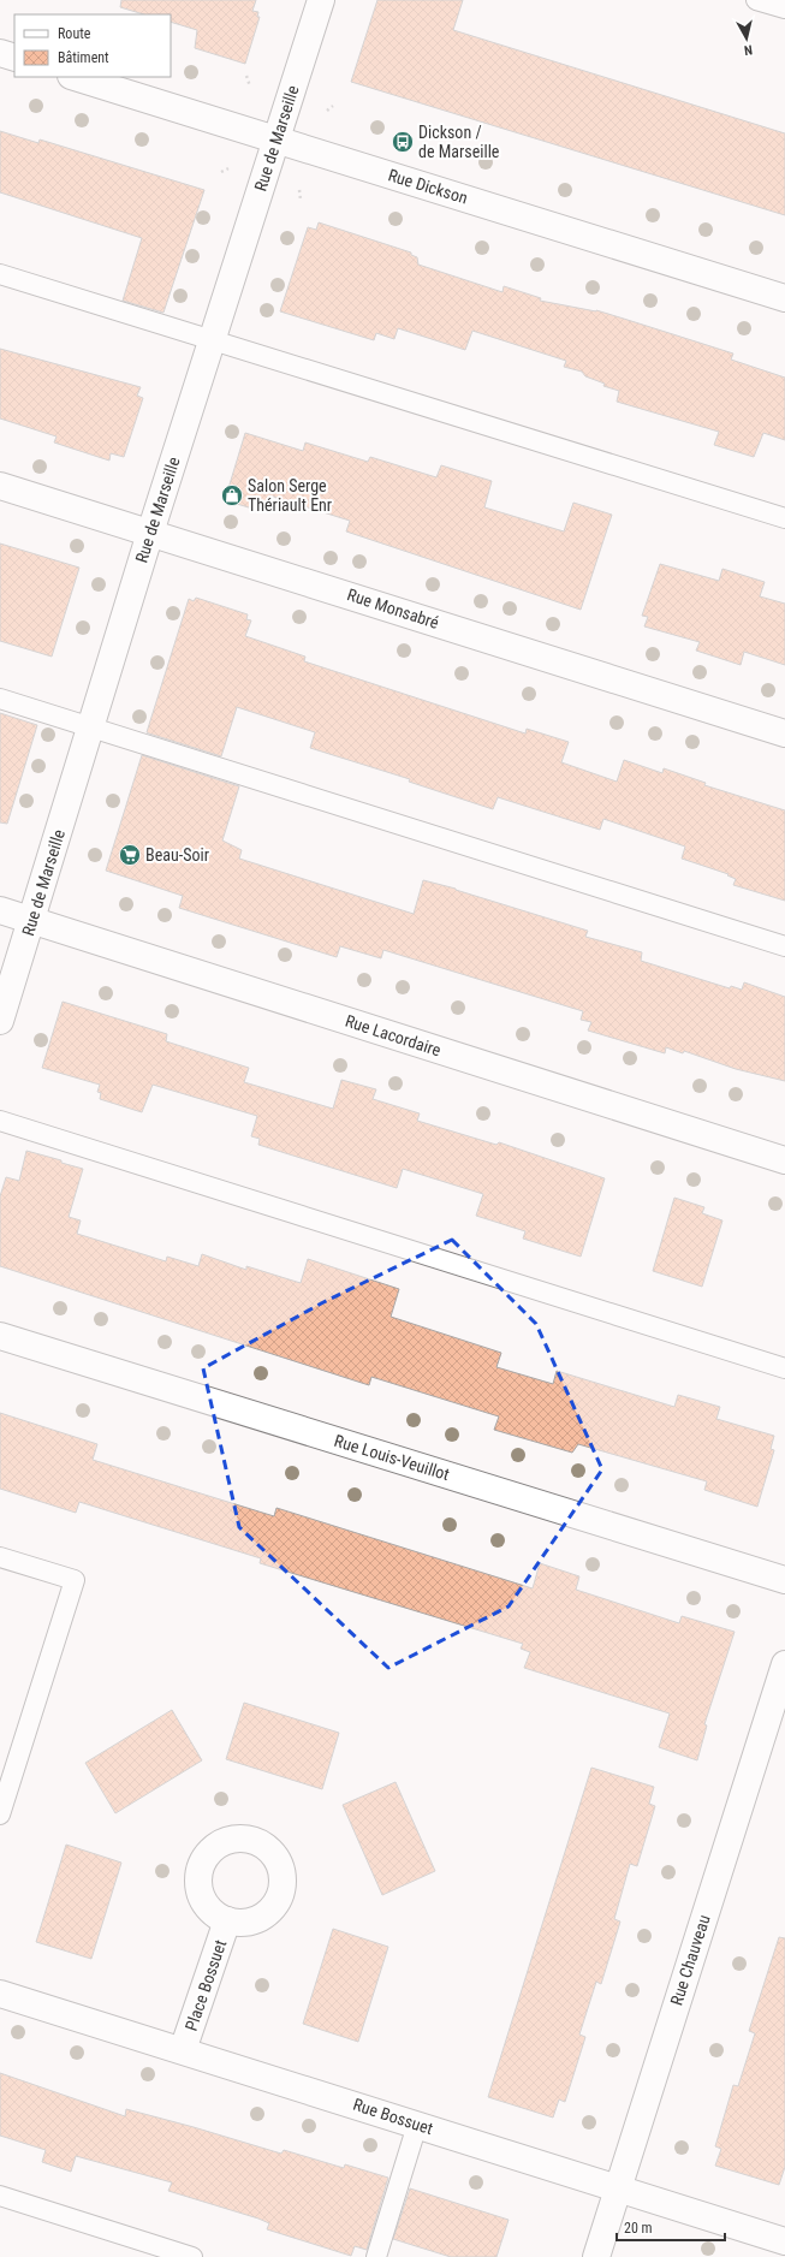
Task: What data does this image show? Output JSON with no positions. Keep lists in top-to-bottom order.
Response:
{
  "streets": {
    "street": [
      "Rue de Marseille",
      "Rue Dickson",
      "Rue Monsabré",
      "Rue Lacordaire",
      "Rue Louis-Veuillot",
      "Rue Chauveau",
      "Place Bossuet",
      "Rue Bossuet"
    ]
  },
  "crossings": [
    ["Rue de Marseille", "Rue Dickson"],
    ["Rue de Marseille", "Rue Monsabré"],
    ["Rue de Marseille", "Rue Lacordaire"],
    ["Rue Chauveau", "Rue Bossuet"],
    ["Place Bossuet", "Rue Bossuet"]
  ],
  "places": {
    "bus stop": ["Dickson / de Marseille"],
    "shop": ["Salon Serge Thériault Enr"],
    "supermarket": ["Beau-Soir"]
  },
  "legend": ["Route", "Bâtiment"],
  "scale_bar": "20 m",
  "north": "bottom"
}
